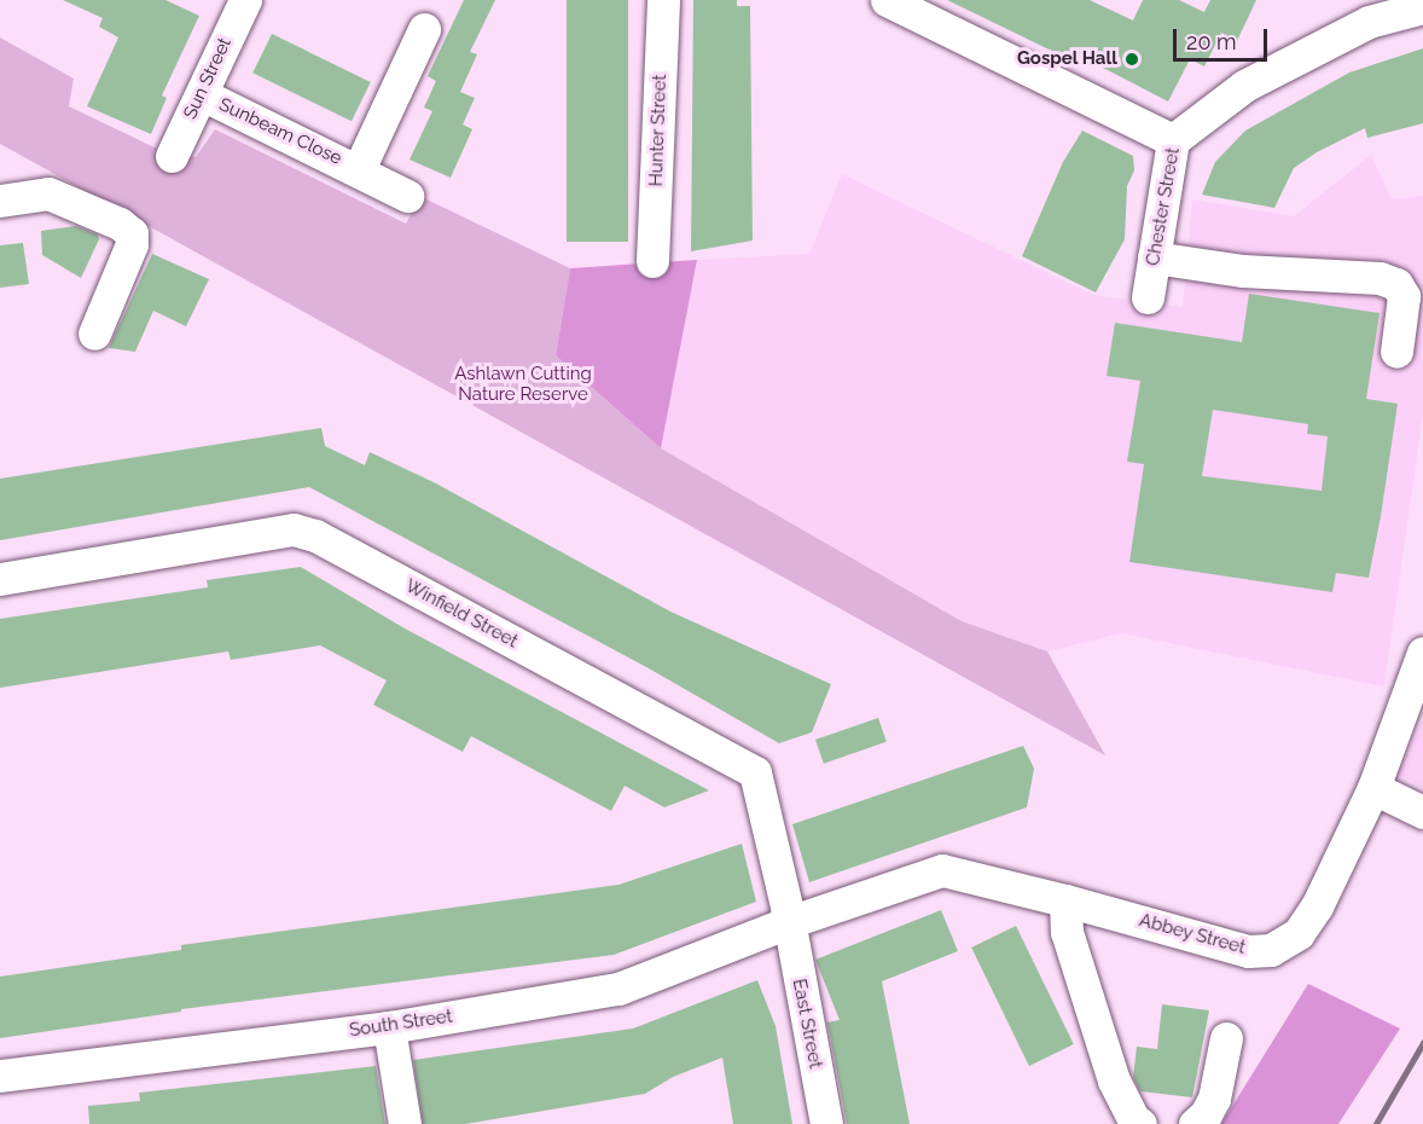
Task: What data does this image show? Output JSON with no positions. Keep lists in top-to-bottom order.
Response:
{
  "streets": {
    "street": [
      "Sun Street",
      "Hunter Street",
      "Sunbeam Close",
      "Chester Street",
      "Winfield Street",
      "Abbey Street",
      "South Street",
      "East Street"
    ]
  },
  "crossings": [
    ["Sun Street", "Sunbeam Close"],
    ["Winfield Street", "Abbey Street"],
    ["Winfield Street", "South Street"],
    ["Winfield Street", "East Street"],
    ["Abbey Street", "South Street"],
    ["Abbey Street", "East Street"],
    ["South Street", "East Street"]
  ],
  "parks": ["Ashlawn Cutting Nature Reserve"],
  "places": ["Gospel Hall"],
  "scale_bar": "20 m"
}
